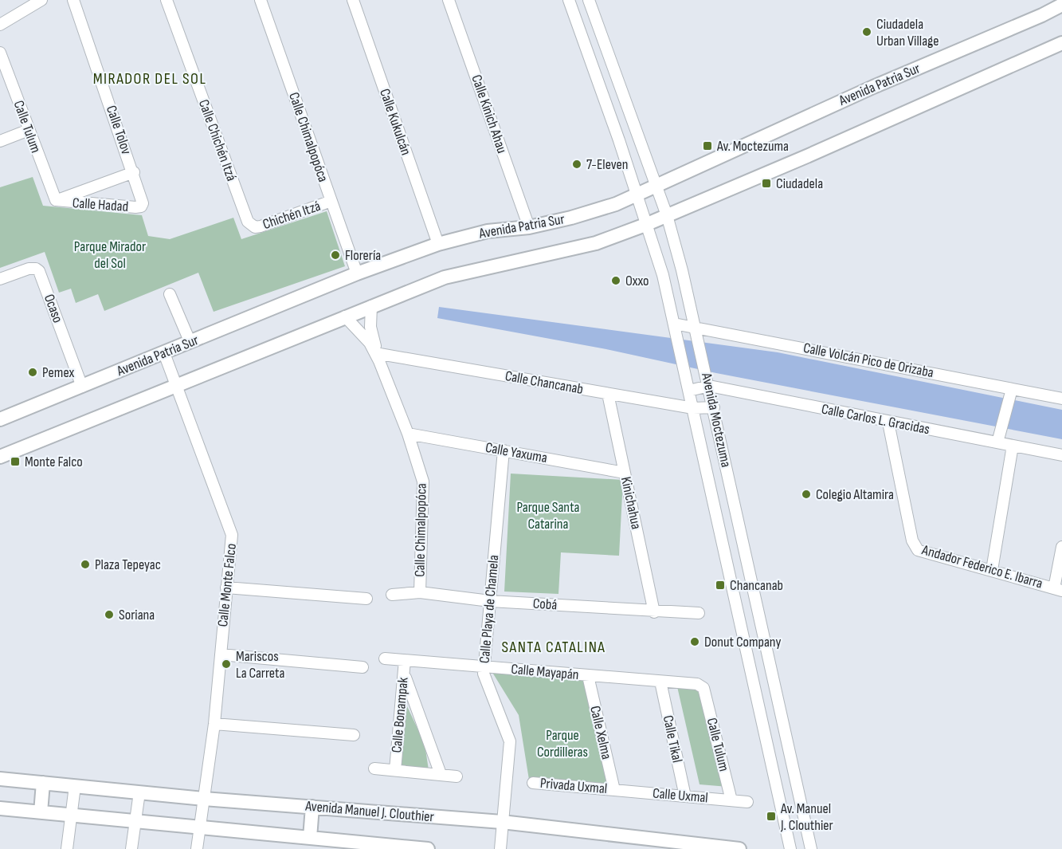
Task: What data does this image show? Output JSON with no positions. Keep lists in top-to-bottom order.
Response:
{
  "streets": {
    "main road": ["Avenida Patria Sur", "Avenida Manuel J. Clouthier"],
    "street": [
      "Calle Kinich Ahau",
      "Calle Kukulcán",
      "Calle Tulum",
      "Calle Tolov",
      "Calle Chimalpopóca",
      "Calle Chichén Itzá",
      "Calle Hadad",
      "Chichén Itzá",
      "Ocaso",
      "Calle Volcán Pico de Orizaba",
      "Calle Chancanab",
      "Calle Carlos L. Gracidas",
      "Avenida Moctezuma",
      "Calle Yaxuma",
      "Kinichahua",
      "Andador Federico E. Ibarra",
      "Calle Monte Falco",
      "Cobá",
      "Calle Playa de Chamela",
      "Calle Mayapán",
      "Calle Bonampak",
      "Calle Xelma",
      "Calle Tikal",
      "Privada Uxmal",
      "Calle Uxmal"
    ]
  },
  "crossings": [
    ["Avenida Patria Sur", "Calle Kinich Ahau"],
    ["Avenida Patria Sur", "Calle Kukulcán"],
    ["Avenida Patria Sur", "Calle Chimalpopóca"],
    ["Avenida Patria Sur", "Ocaso"],
    ["Avenida Patria Sur", "Avenida Moctezuma"],
    ["Avenida Patria Sur", "Calle Monte Falco"],
    ["Calle Tulum", "Calle Hadad"],
    ["Calle Tulum", "Calle Mayapán"],
    ["Calle Tulum", "Calle Uxmal"],
    ["Calle Tolov", "Calle Hadad"],
    ["Calle Chimalpopóca", "Chichén Itzá"],
    ["Calle Chimalpopóca", "Calle Chancanab"],
    ["Calle Chimalpopóca", "Calle Yaxuma"],
    ["Calle Chimalpopóca", "Cobá"],
    ["Calle Chichén Itzá", "Chichén Itzá"],
    ["Calle Volcán Pico de Orizaba", "Avenida Moctezuma"],
    ["Calle Chancanab", "Avenida Moctezuma"],
    ["Calle Chancanab", "Kinichahua"],
    ["Calle Carlos L. Gracidas", "Avenida Moctezuma"],
    ["Calle Carlos L. Gracidas", "Andador Federico E. Ibarra"],
    ["Calle Yaxuma", "Kinichahua"],
    ["Calle Yaxuma", "Calle Playa de Chamela"],
    ["Kinichahua", "Cobá"],
    ["Calle Monte Falco", "Avenida Manuel J. Clouthier"],
    ["Cobá", "Calle Playa de Chamela"],
    ["Calle Playa de Chamela", "Calle Mayapán"],
    ["Calle Playa de Chamela", "Avenida Manuel J. Clouthier"],
    ["Calle Mayapán", "Calle Bonampak"],
    ["Calle Mayapán", "Calle Xelma"],
    ["Calle Mayapán", "Calle Tikal"],
    ["Calle Xelma", "Privada Uxmal"],
    ["Calle Xelma", "Calle Uxmal"],
    ["Calle Tikal", "Calle Uxmal"],
    ["Privada Uxmal", "Calle Uxmal"]
  ],
  "districts": ["MIRADOR DEL SOL", "SANTA CATALINA"],
  "parks": ["Parque Mirador del Sol", "Parque Santa Catarina", "Parque Cordilleras"],
  "places": {
    "other": [
      "Ciudadela Urban Village",
      "7-Eleven",
      "Florería",
      "Oxxo",
      "Pemex",
      "Colegio Altamira",
      "Plaza Tepeyac",
      "Soriana",
      "Donut Company",
      "Mariscos La Carreta"
    ],
    "transit": [
      "Av. Moctezuma",
      "Ciudadela",
      "Monte Falco",
      "Chancanab",
      "Av. Manuel J. Clouthier"
    ]
  }
}
